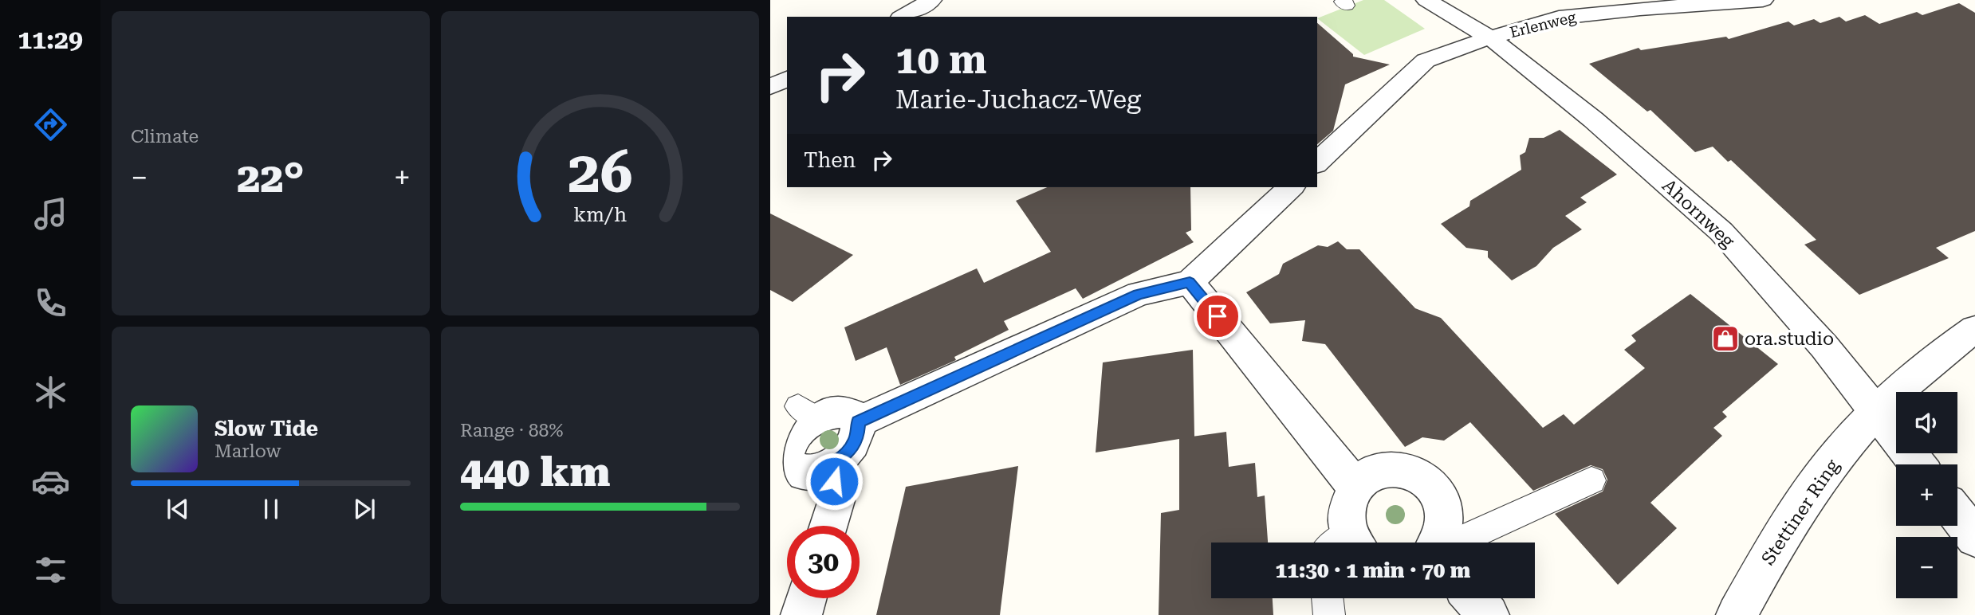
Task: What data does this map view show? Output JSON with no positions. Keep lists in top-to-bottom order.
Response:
{
  "streets": {
    "street": ["Erlenweg", "Ahornweg", "Stettiner Ring"]
  },
  "crossings": [
    ["Erlenweg", "Ahornweg"],
    ["Ahornweg", "Stettiner Ring"]
  ],
  "places": {
    "shop": ["ora.studio"]
  },
  "page": {
    "tabs": "11:29",
    "tile": [
      "Climate",
      ["Range · 88%", "440 km"]
    ],
    "turn": ["10 m", "Marie-Juchacz-Weg"],
    "then": "Then",
    "heat": ["−", "22°", "+"],
    "map_buttons": ["+", "−"],
    "song": ["Slow Tide", "Marlow"],
    "limit": "30",
    "trip": "11:30 · 1 min · 70 m",
    "gauge": ["26", "km/h"]
  }
}
